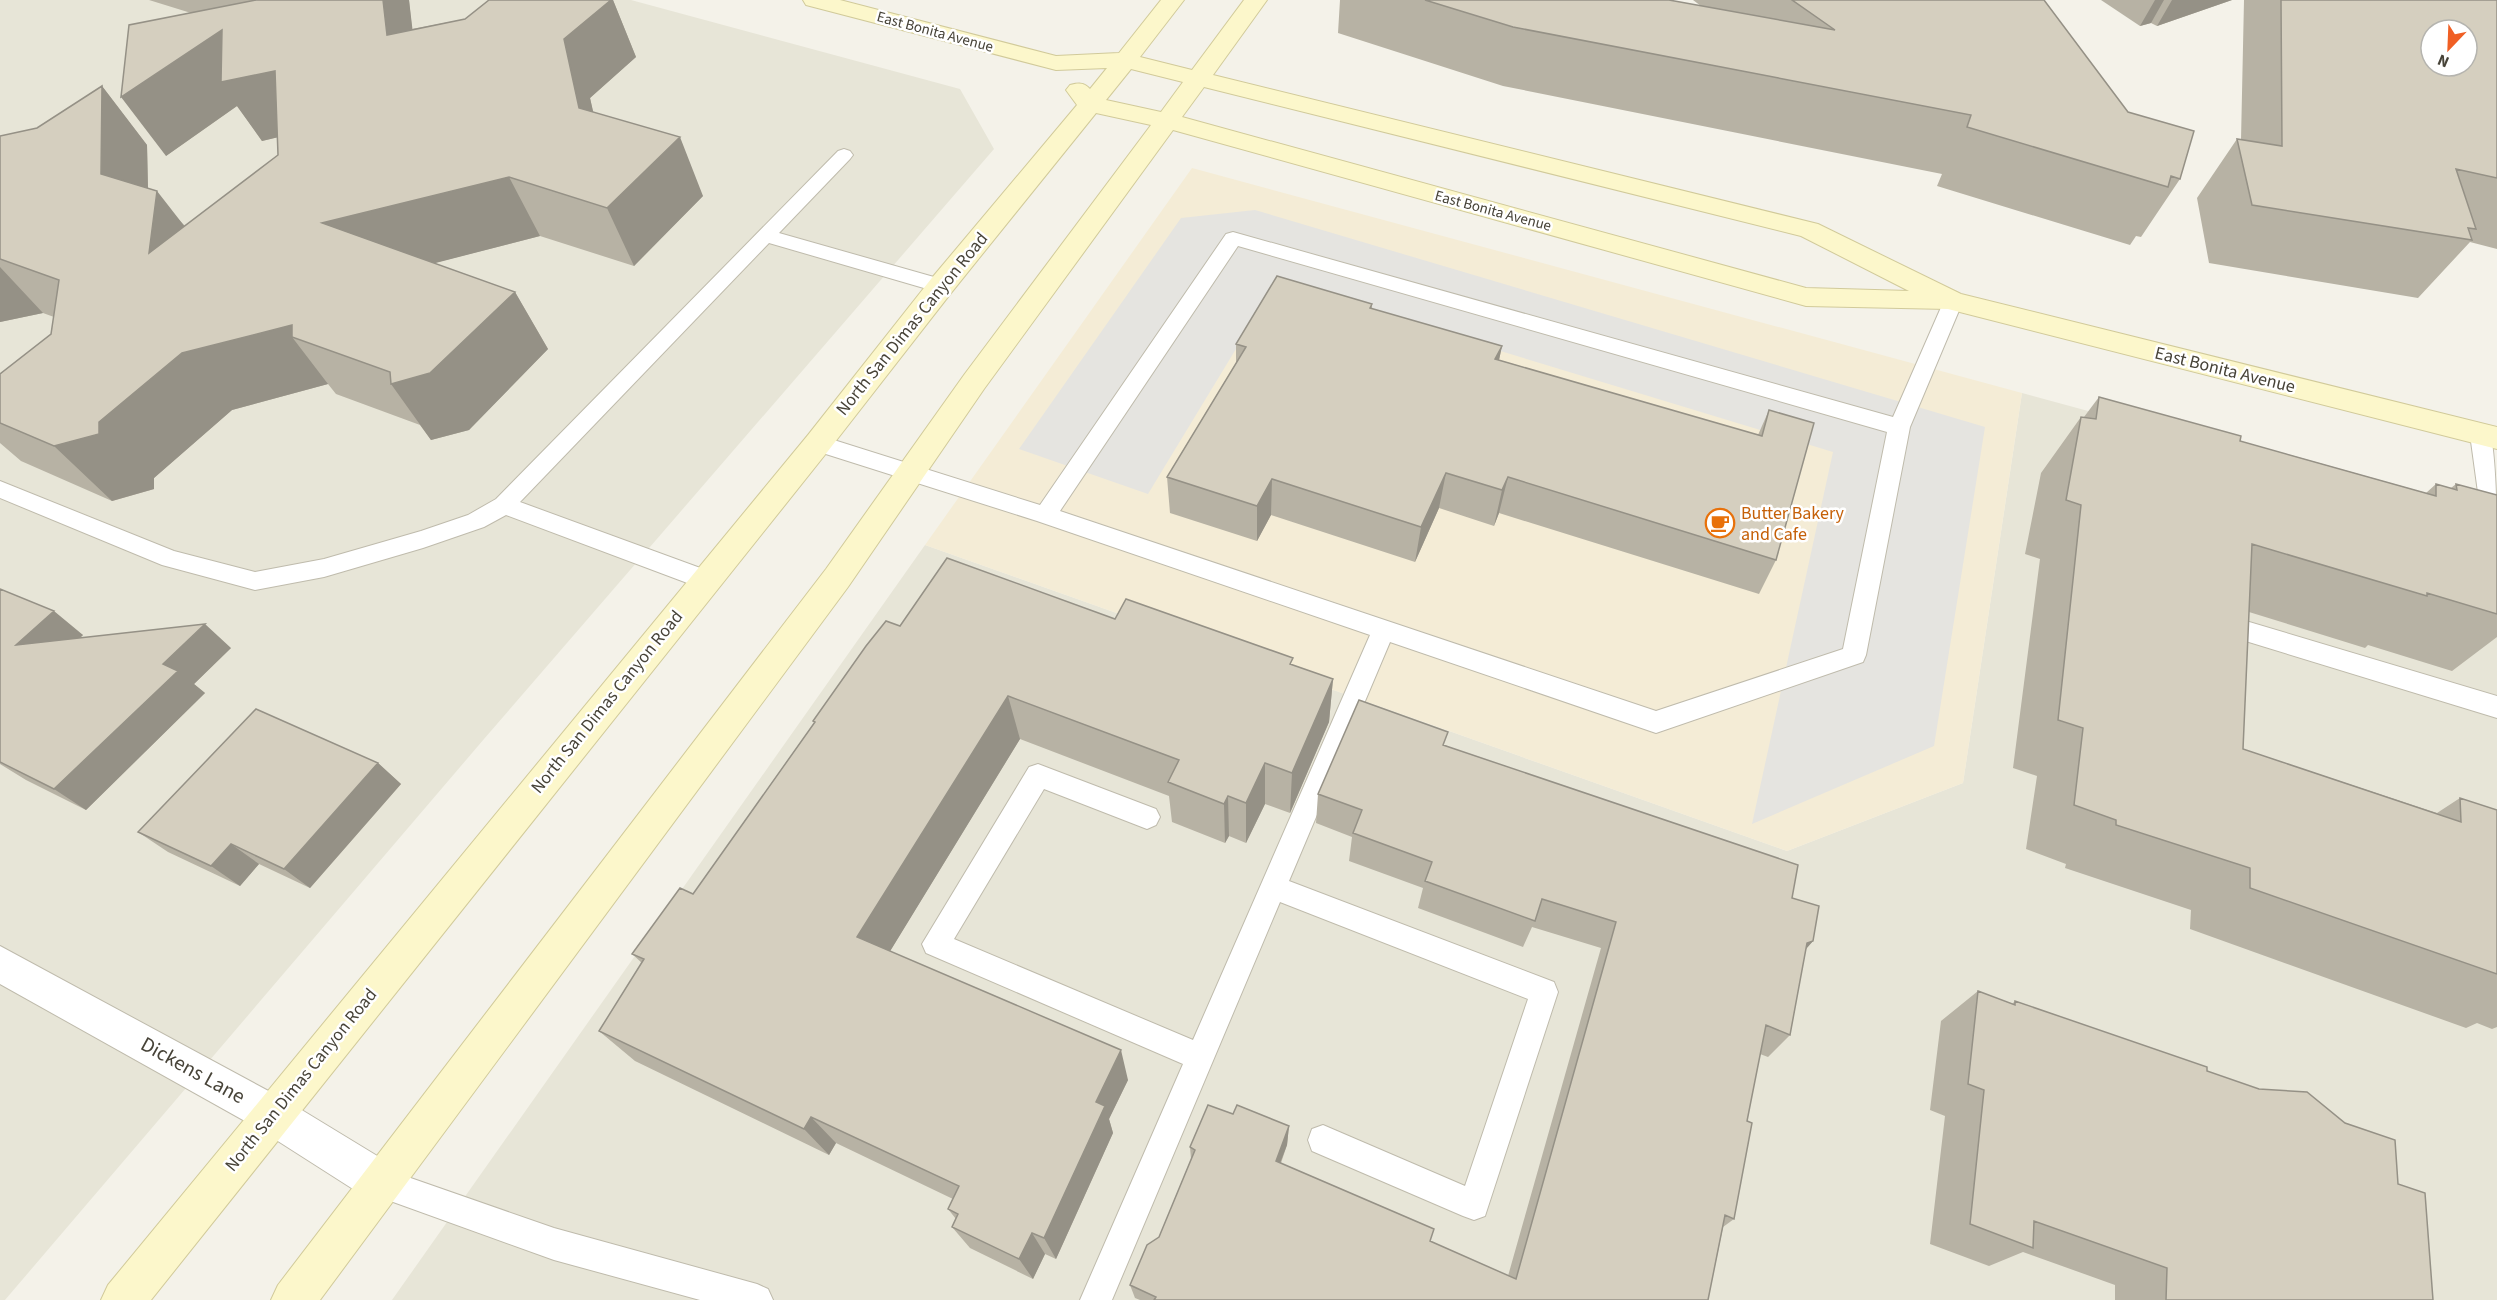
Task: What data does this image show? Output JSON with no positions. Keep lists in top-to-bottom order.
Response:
{
  "streets": {
    "main road": ["East Bonita Avenue", "North San Dimas Canyon Road"],
    "street": ["Dickens Lane"]
  },
  "crossings": [
    ["East Bonita Avenue", "North San Dimas Canyon Road"],
    ["North San Dimas Canyon Road", "Dickens Lane"]
  ],
  "places": {
    "cafe": ["Butter Bakery and Cafe"]
  },
  "north": "bottom left"
}
